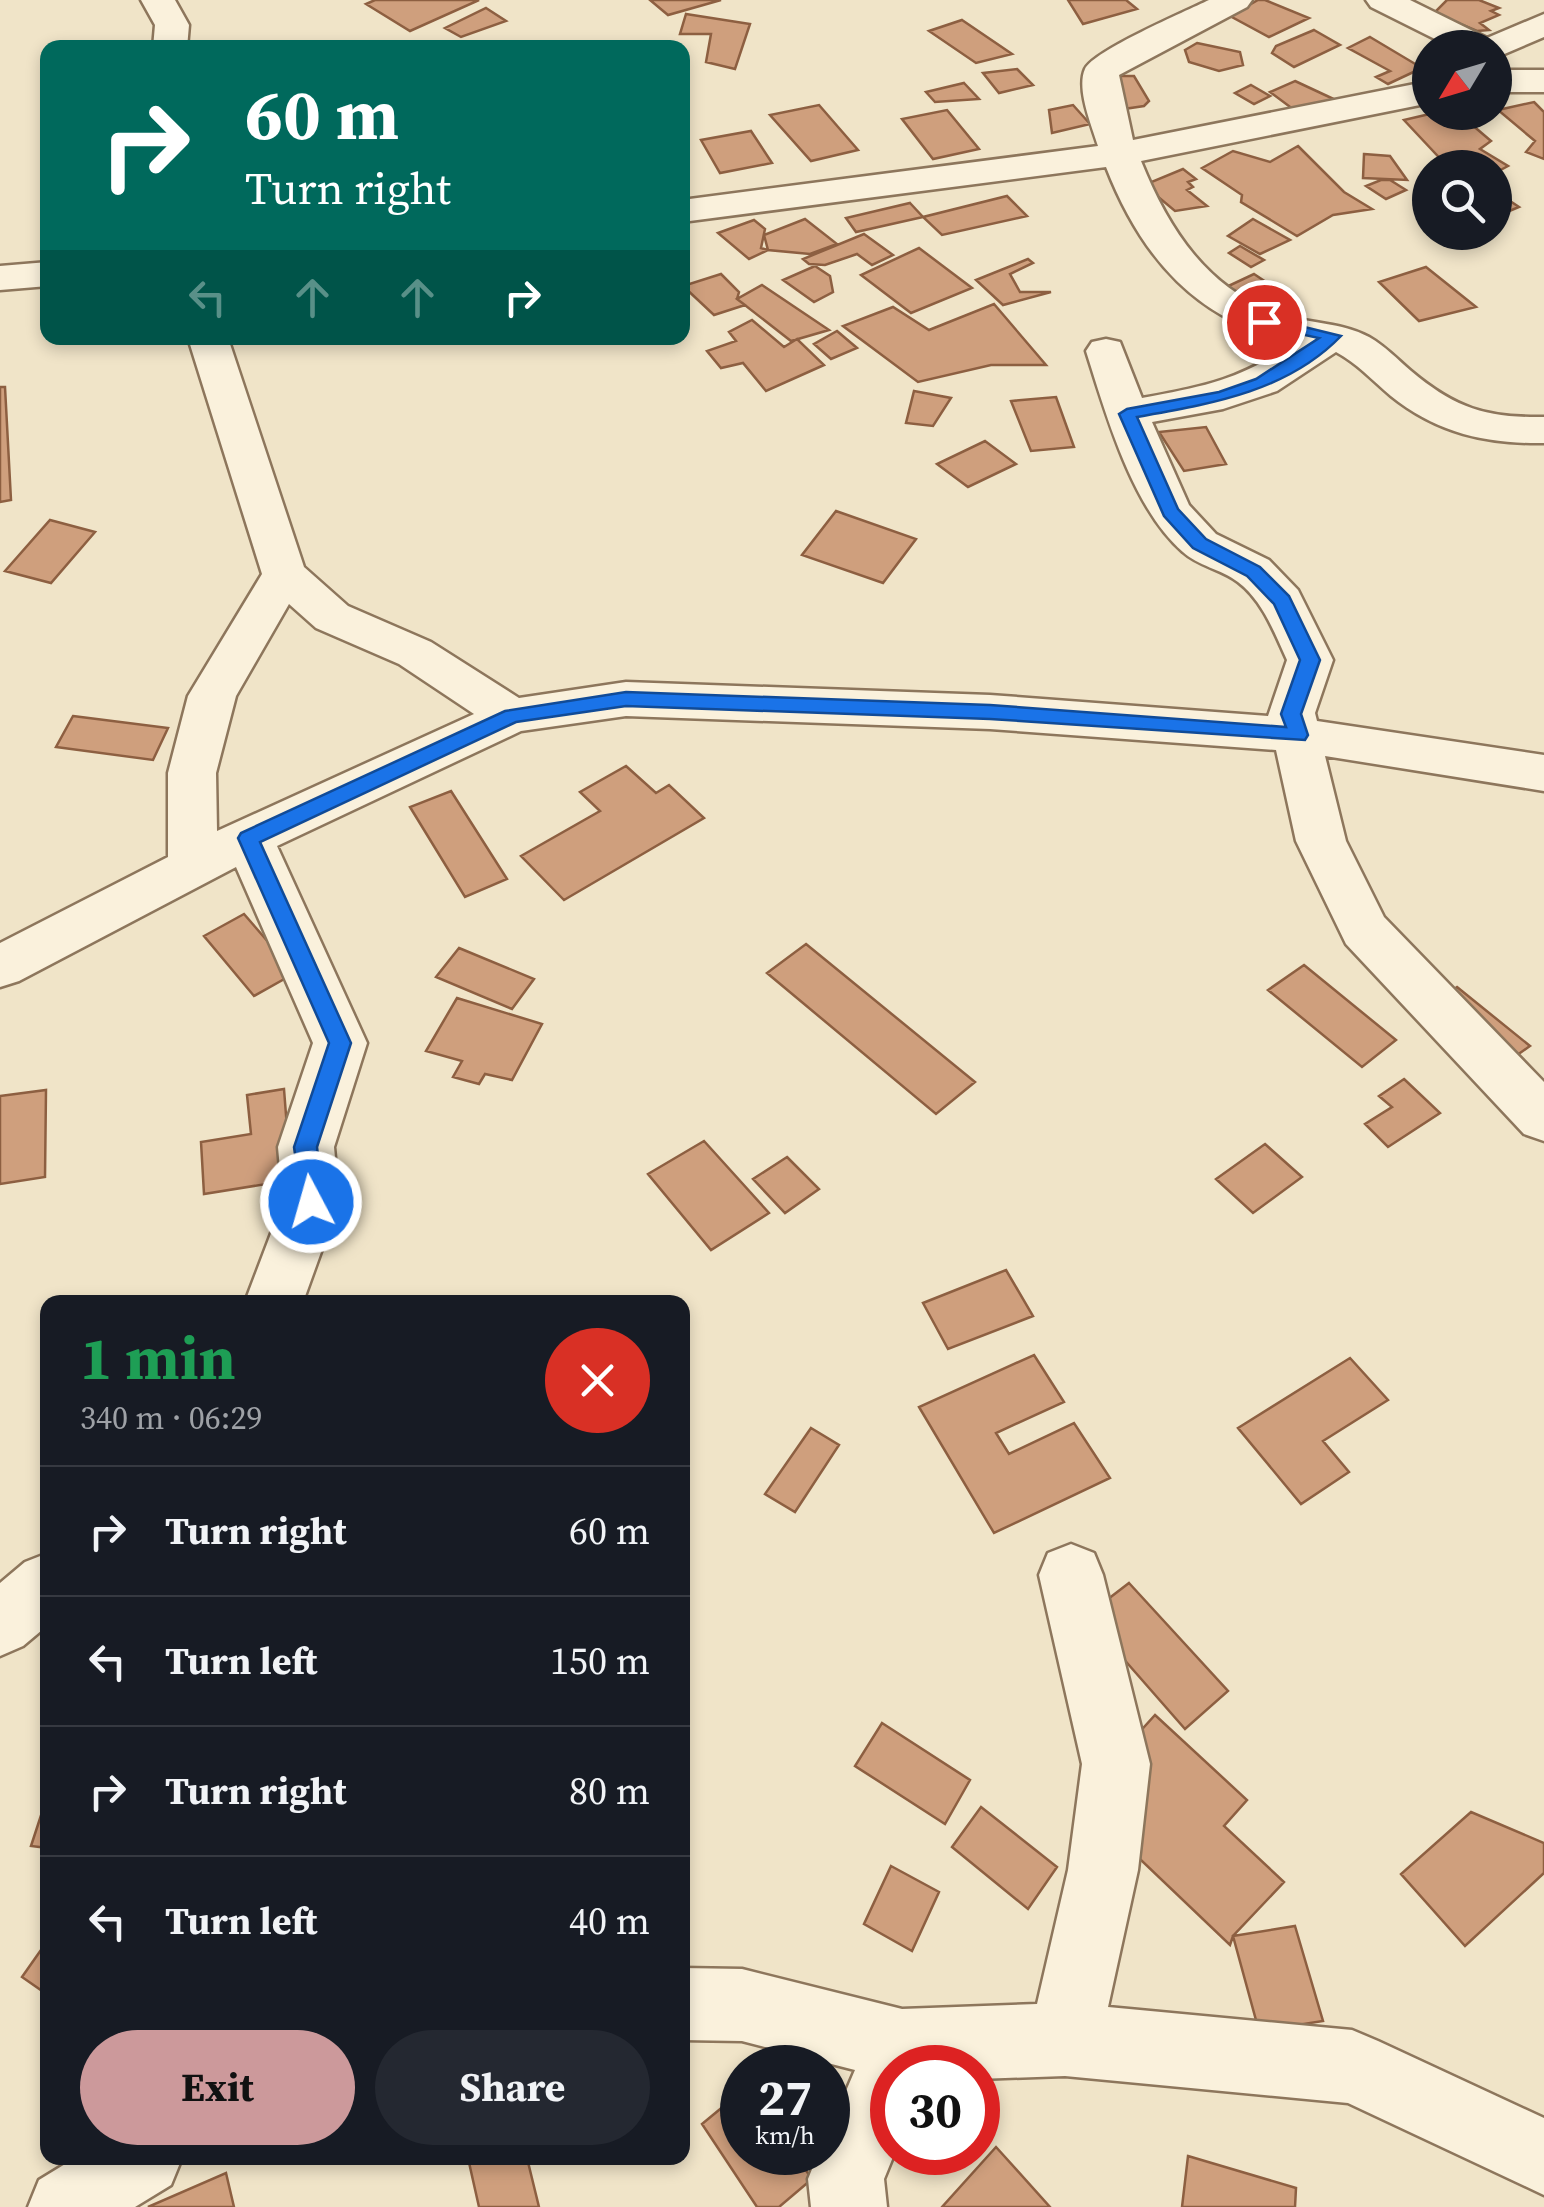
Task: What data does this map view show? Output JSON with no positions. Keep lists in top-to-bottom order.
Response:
{
  "north": "bottom left",
  "page": {
    "turn": ["60 m", "Turn right"],
    "heading": ["1 min", "340 m · 06:29"],
    "list": [
      {
        "name": "Turn right",
        "value": "60 m"
      },
      {
        "name": "Turn left",
        "value": "150 m"
      },
      {
        "name": "Turn right",
        "value": "80 m"
      },
      {
        "name": "Turn left",
        "value": "40 m"
      }
    ],
    "buttons": ["Exit", "Share"],
    "speed": "27 km/h",
    "limit": "30"
  }
}
